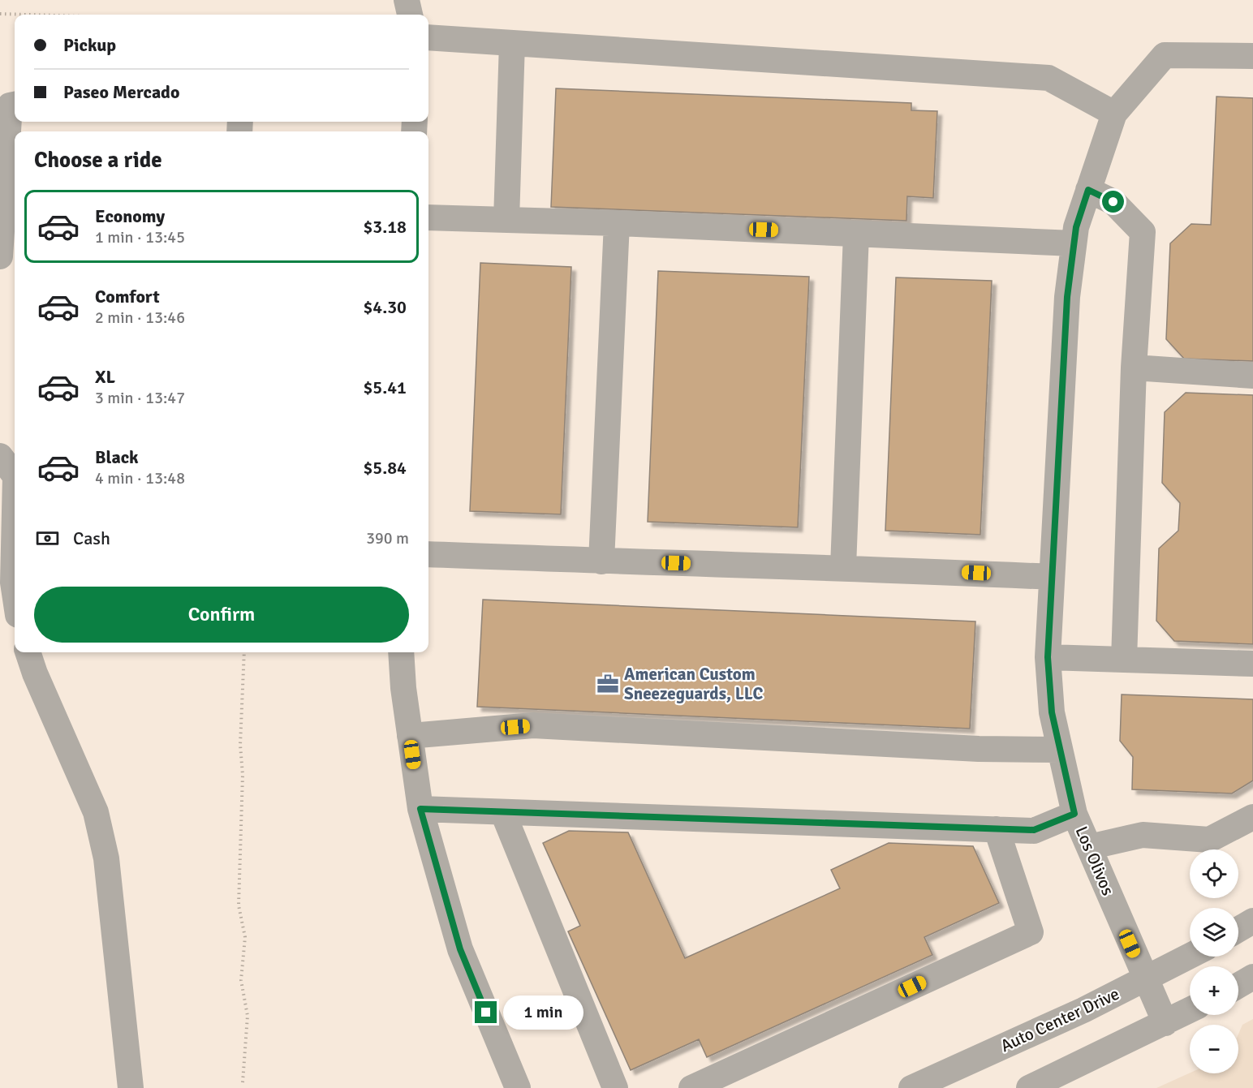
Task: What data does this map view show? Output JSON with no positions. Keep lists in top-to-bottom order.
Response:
{
  "streets": {
    "street": ["Los Olivos", "Auto Center Drive"]
  },
  "crossings": [
    ["Los Olivos", "Auto Center Drive"]
  ],
  "places": {
    "office": ["American Custom Sneezeguards, LLC"]
  },
  "page": {
    "banner": ["Pickup", "Paseo Mercado"],
    "heading": "Choose a ride",
    "list": [
      {
        "name": "Economy",
        "note": "1 min · 13:45",
        "value": "$3.18"
      },
      {
        "name": "Comfort",
        "note": "2 min · 13:46",
        "value": "$4.30"
      },
      {
        "name": "XL",
        "note": "3 min · 13:47",
        "value": "$5.41"
      },
      {
        "name": "Black",
        "note": "4 min · 13:48",
        "value": "$5.84"
      }
    ],
    "pay": ["Cash", "390 m"],
    "buttons": "Confirm",
    "map_buttons": ["+", "−"],
    "bubble": "1 min"
  }
}
